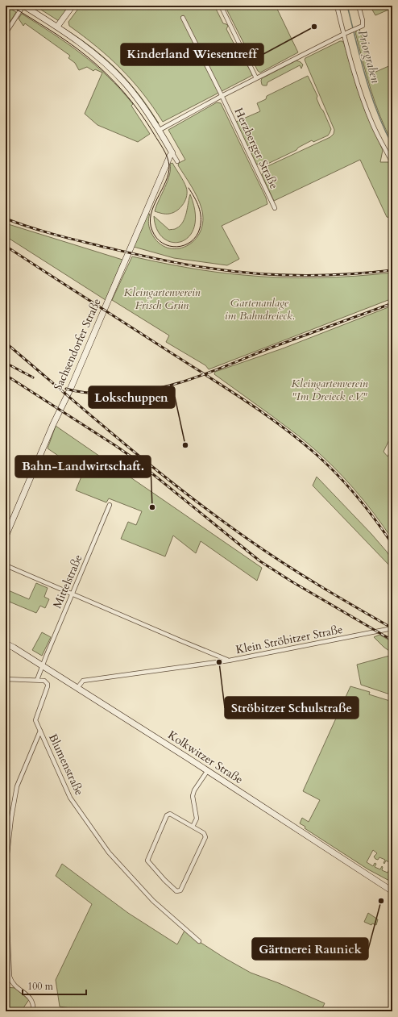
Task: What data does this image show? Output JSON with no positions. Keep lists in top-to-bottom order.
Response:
{
  "streets": {
    "street": [
      "Herzberger Straße",
      "Sachsendorfer Straße",
      "Mittelstraße",
      "Klein Ströbitzer Straße",
      "Kolkwitzer Straße",
      "Blumenstraße"
    ]
  },
  "crossings": [
    ["Mittelstraße", "Kolkwitzer Straße"],
    ["Mittelstraße", "Blumenstraße"],
    ["Klein Ströbitzer Straße", "Kolkwitzer Straße"]
  ],
  "water": ["Priorgraben"],
  "parks": ["Kleingartenverein Frisch Grün", "Gartenanlage im Bahndreieck.", "Kleingartenverein \"Im Dreieck e.V.\""],
  "places": [
    "Kinderland Wiesentreff",
    "Lokschuppen",
    "Bahn-Landwirtschaft.",
    "Ströbitzer Schulstraße",
    "Gärtnerei Raunick"
  ],
  "scale_bar": "100 m"
}
